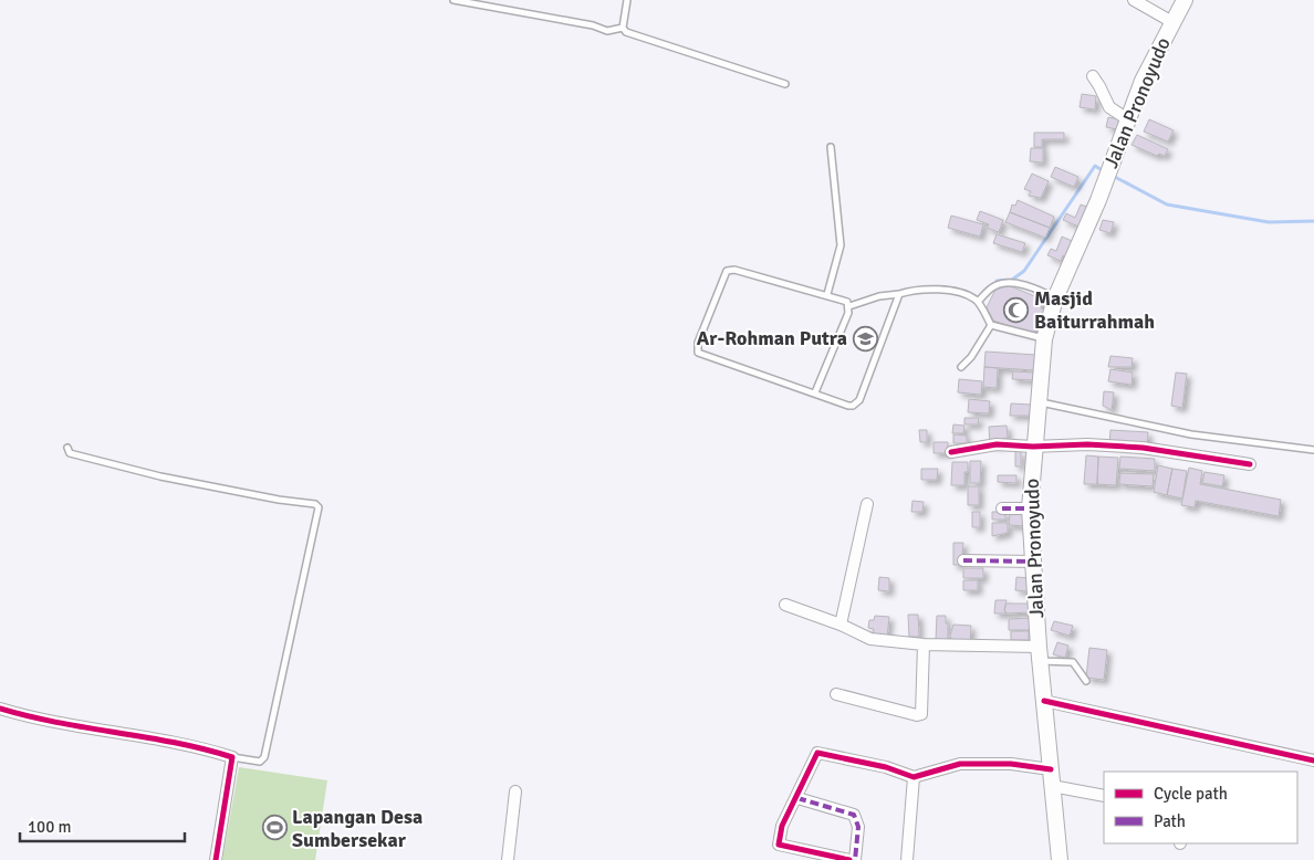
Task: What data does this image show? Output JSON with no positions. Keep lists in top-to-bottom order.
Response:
{
  "streets": {
    "main road": ["Jalan Pronoyudo"]
  },
  "places": {
    "mosque": ["Masjid Baiturrahmah"],
    "school or university": ["Ar-Rohman Putra"],
    "sports": ["Lapangan Desa Sumbersekar"]
  },
  "legend": ["Cycle path", "Path"],
  "scale_bar": "100 m"
}
